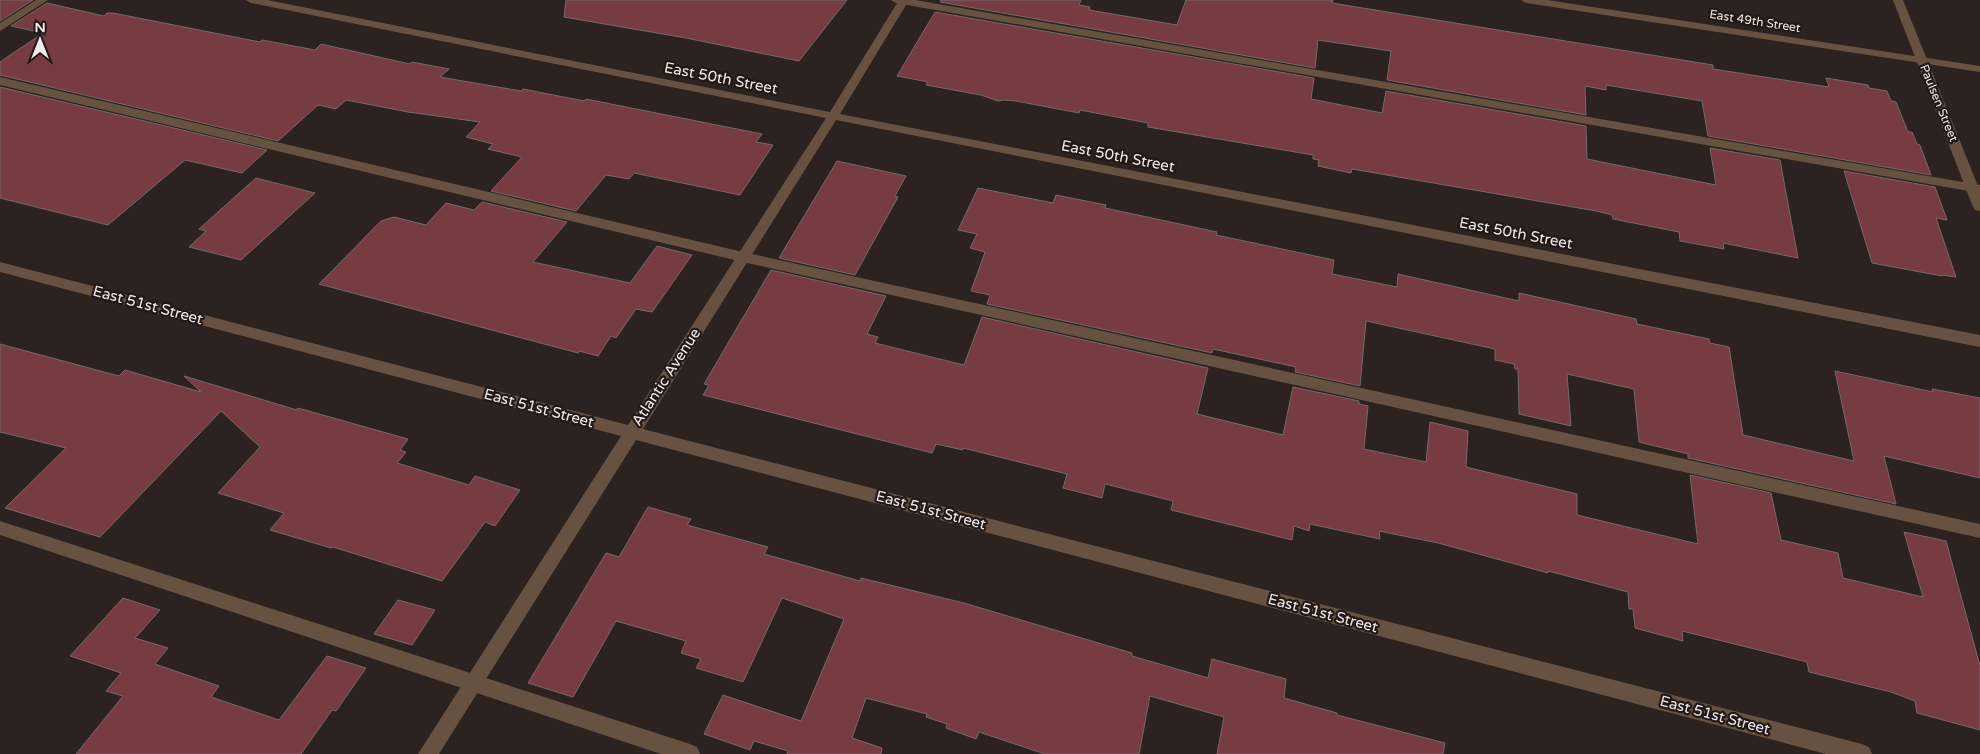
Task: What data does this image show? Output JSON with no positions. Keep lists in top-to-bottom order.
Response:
{
  "streets": {
    "street": [
      "East 49th Street",
      "East 50th Street",
      "Paulsen Street",
      "East 51st Street",
      "Atlantic Avenue"
    ]
  },
  "crossings": [
    ["East 49th Street", "Paulsen Street"],
    ["East 50th Street", "Atlantic Avenue"],
    ["East 51st Street", "Atlantic Avenue"]
  ],
  "north": "top"
}
